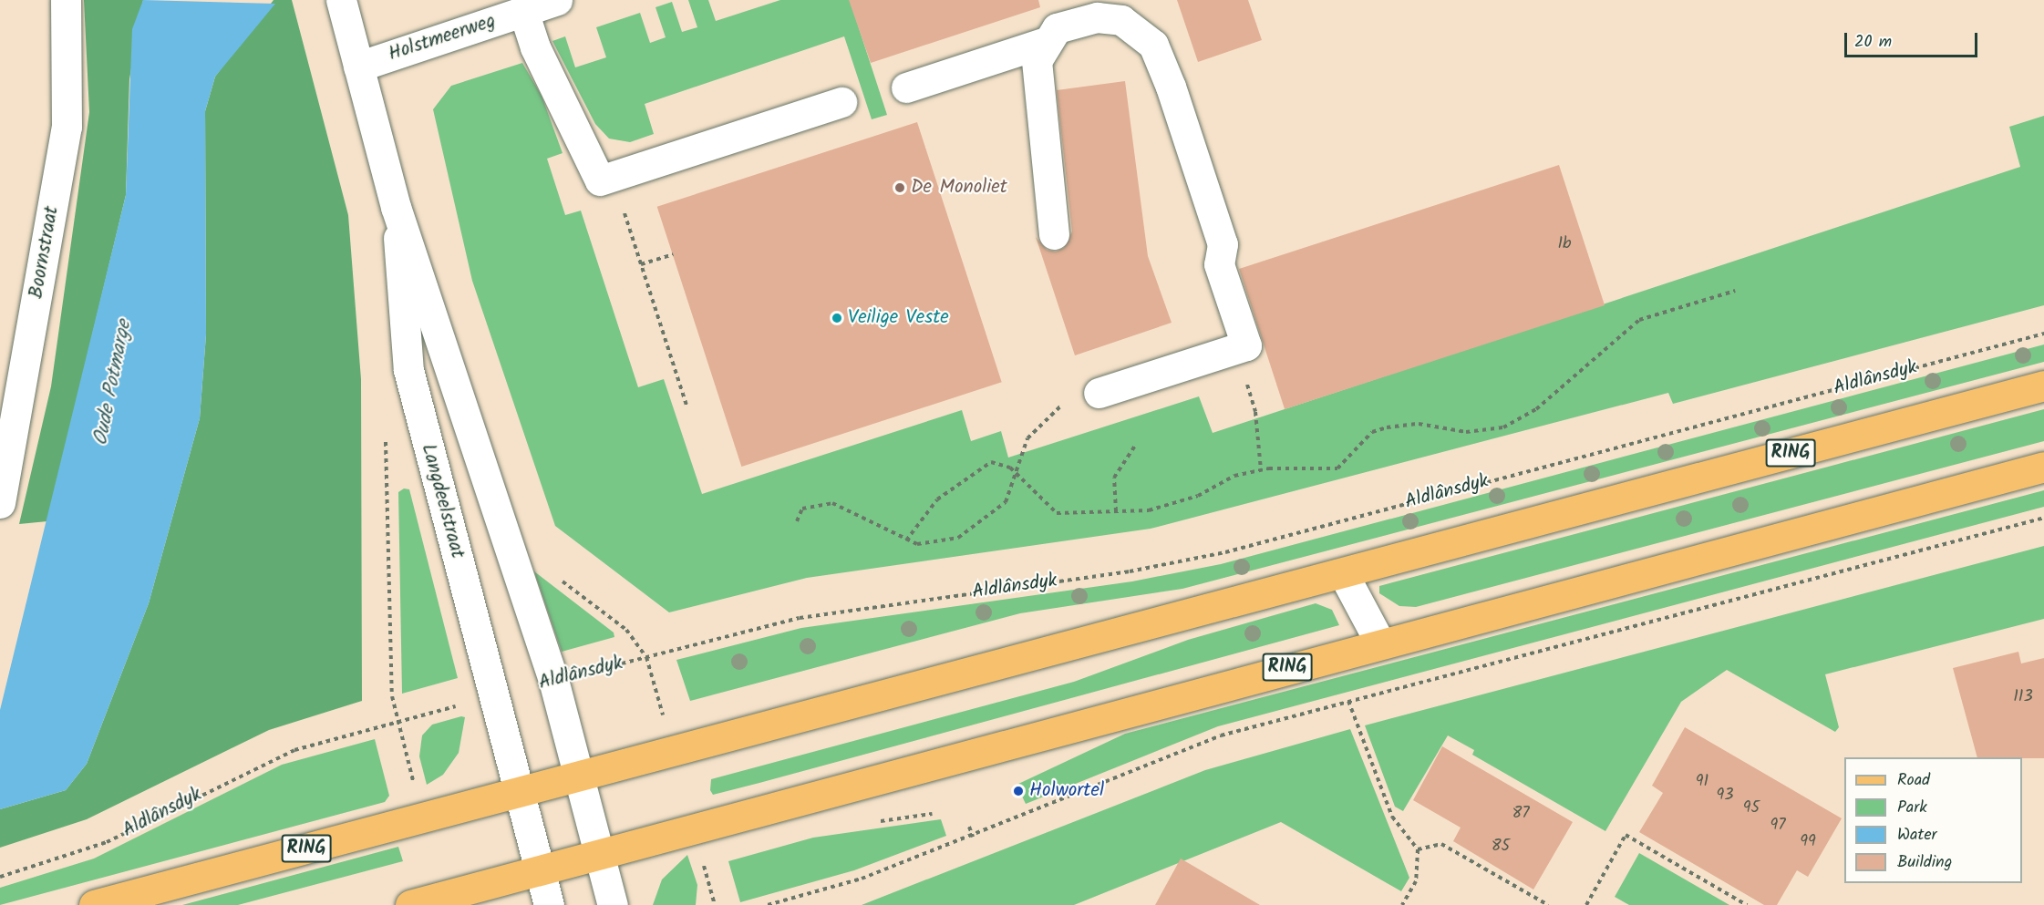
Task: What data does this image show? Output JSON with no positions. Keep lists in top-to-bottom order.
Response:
{
  "streets": {
    "main road": ["RING"],
    "street": ["Holstmeerweg", "Boornstraat", "Langdeelstraat"],
    "path": ["Aldlânsdyk"]
  },
  "crossings": [
    ["Holstmeerweg", "Langdeelstraat"],
    ["Aldlânsdyk", "Langdeelstraat"],
    ["RING", "Langdeelstraat"]
  ],
  "water": ["Oude Potmarge"],
  "places": ["De Monoliet", "Veilige Veste", "Holwortel"],
  "house_numbers": [
    "1b",
    "113",
    "91",
    "93",
    "95",
    "87",
    "97",
    "99",
    "85"
  ],
  "legend": [
    "Road",
    "Park",
    "Water",
    "Building"
  ],
  "scale_bar": "20 m"
}
